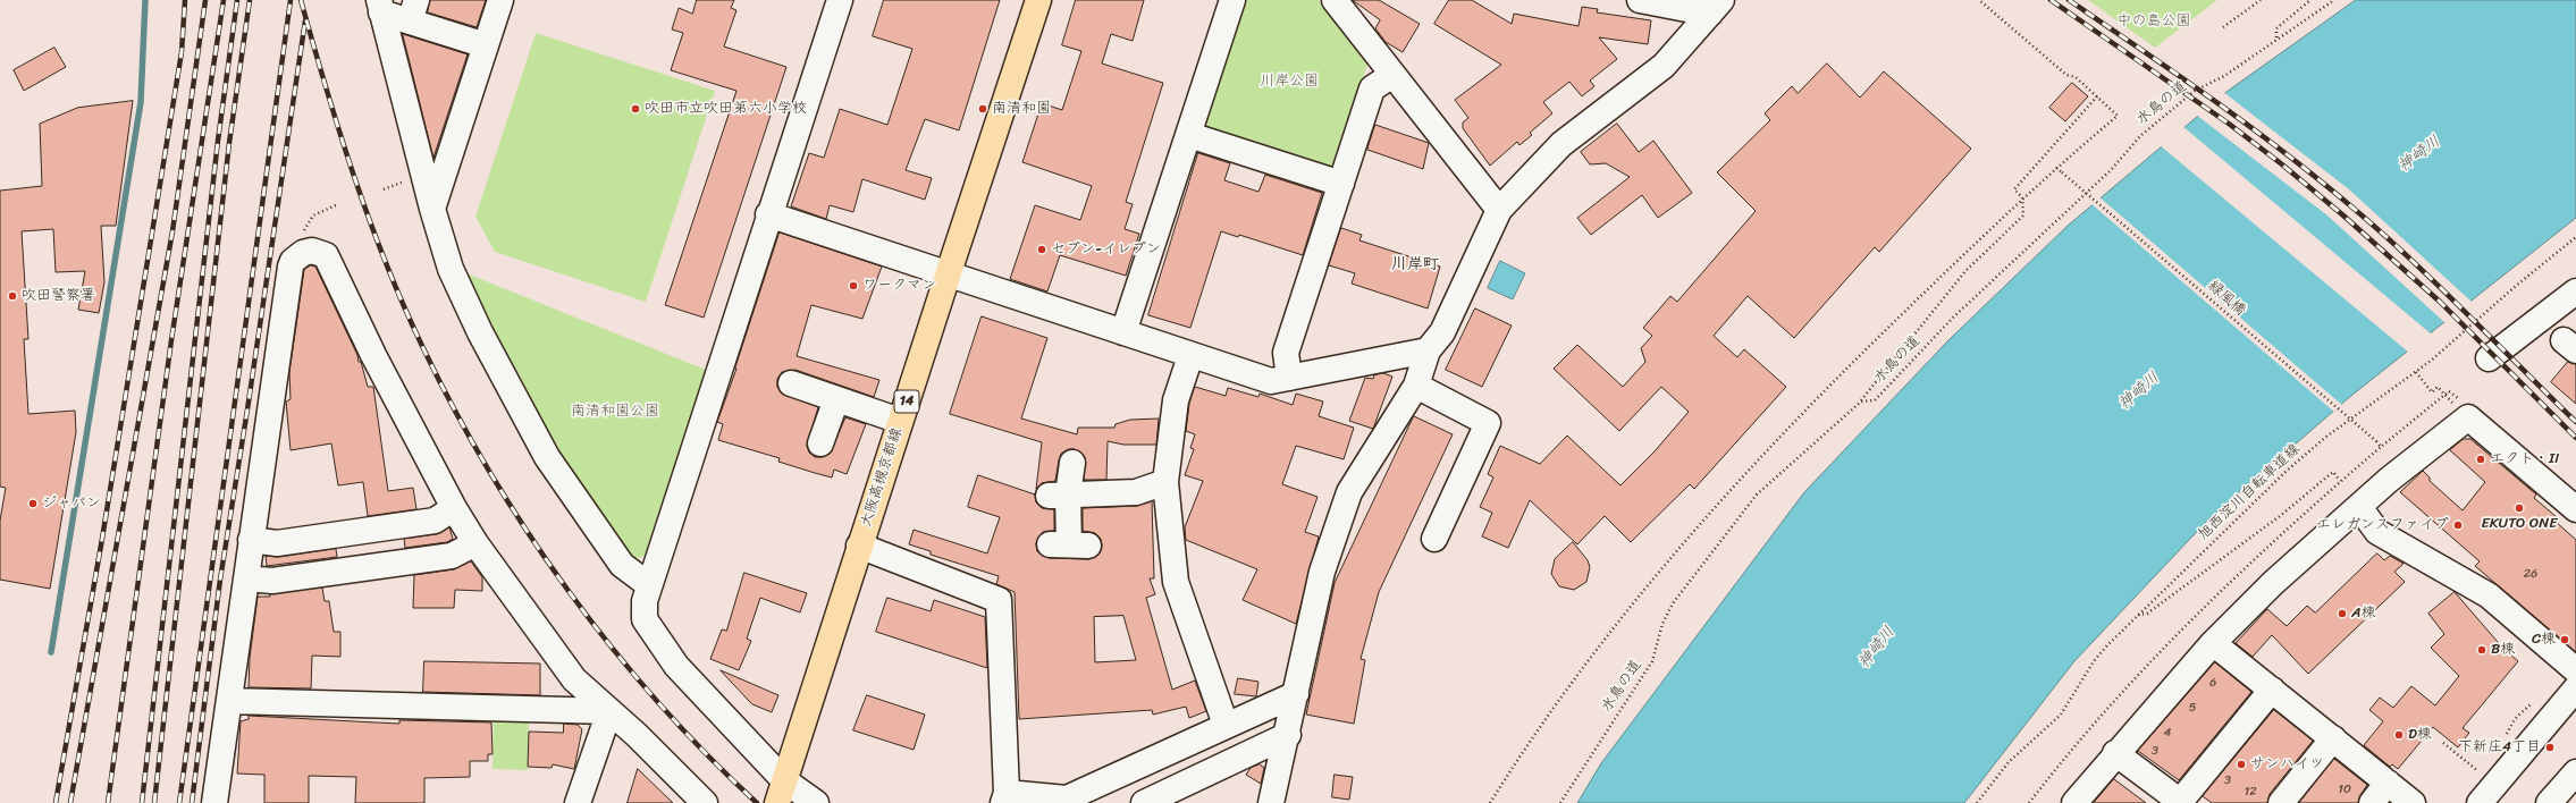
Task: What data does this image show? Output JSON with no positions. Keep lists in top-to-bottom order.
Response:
{
  "streets": {
    "main road": ["14", "大阪高槻京都線"],
    "path": ["水鳥の道", "緑風橋", "旭西淀川自転車道線"]
  },
  "districts": ["川岸町"],
  "water": ["神崎川"],
  "parks": ["中の島公園", "川岸公園", "南清和園公園"],
  "places": [
    "吹田市立吹田第六小学校",
    "南清和園",
    "セブン-イレブン",
    "ワークマン",
    "吹田警察署",
    "エクト・II",
    "ジャパン",
    "EKUTO ONE",
    "エレガンスファイブ",
    "A棟",
    "C棟",
    "B棟",
    "D棟",
    "下新庄4丁目",
    "サンハイツ"
  ],
  "house_numbers": [
    "26",
    "6",
    "5",
    "4",
    "3",
    "3",
    "10",
    "12"
  ]
}
